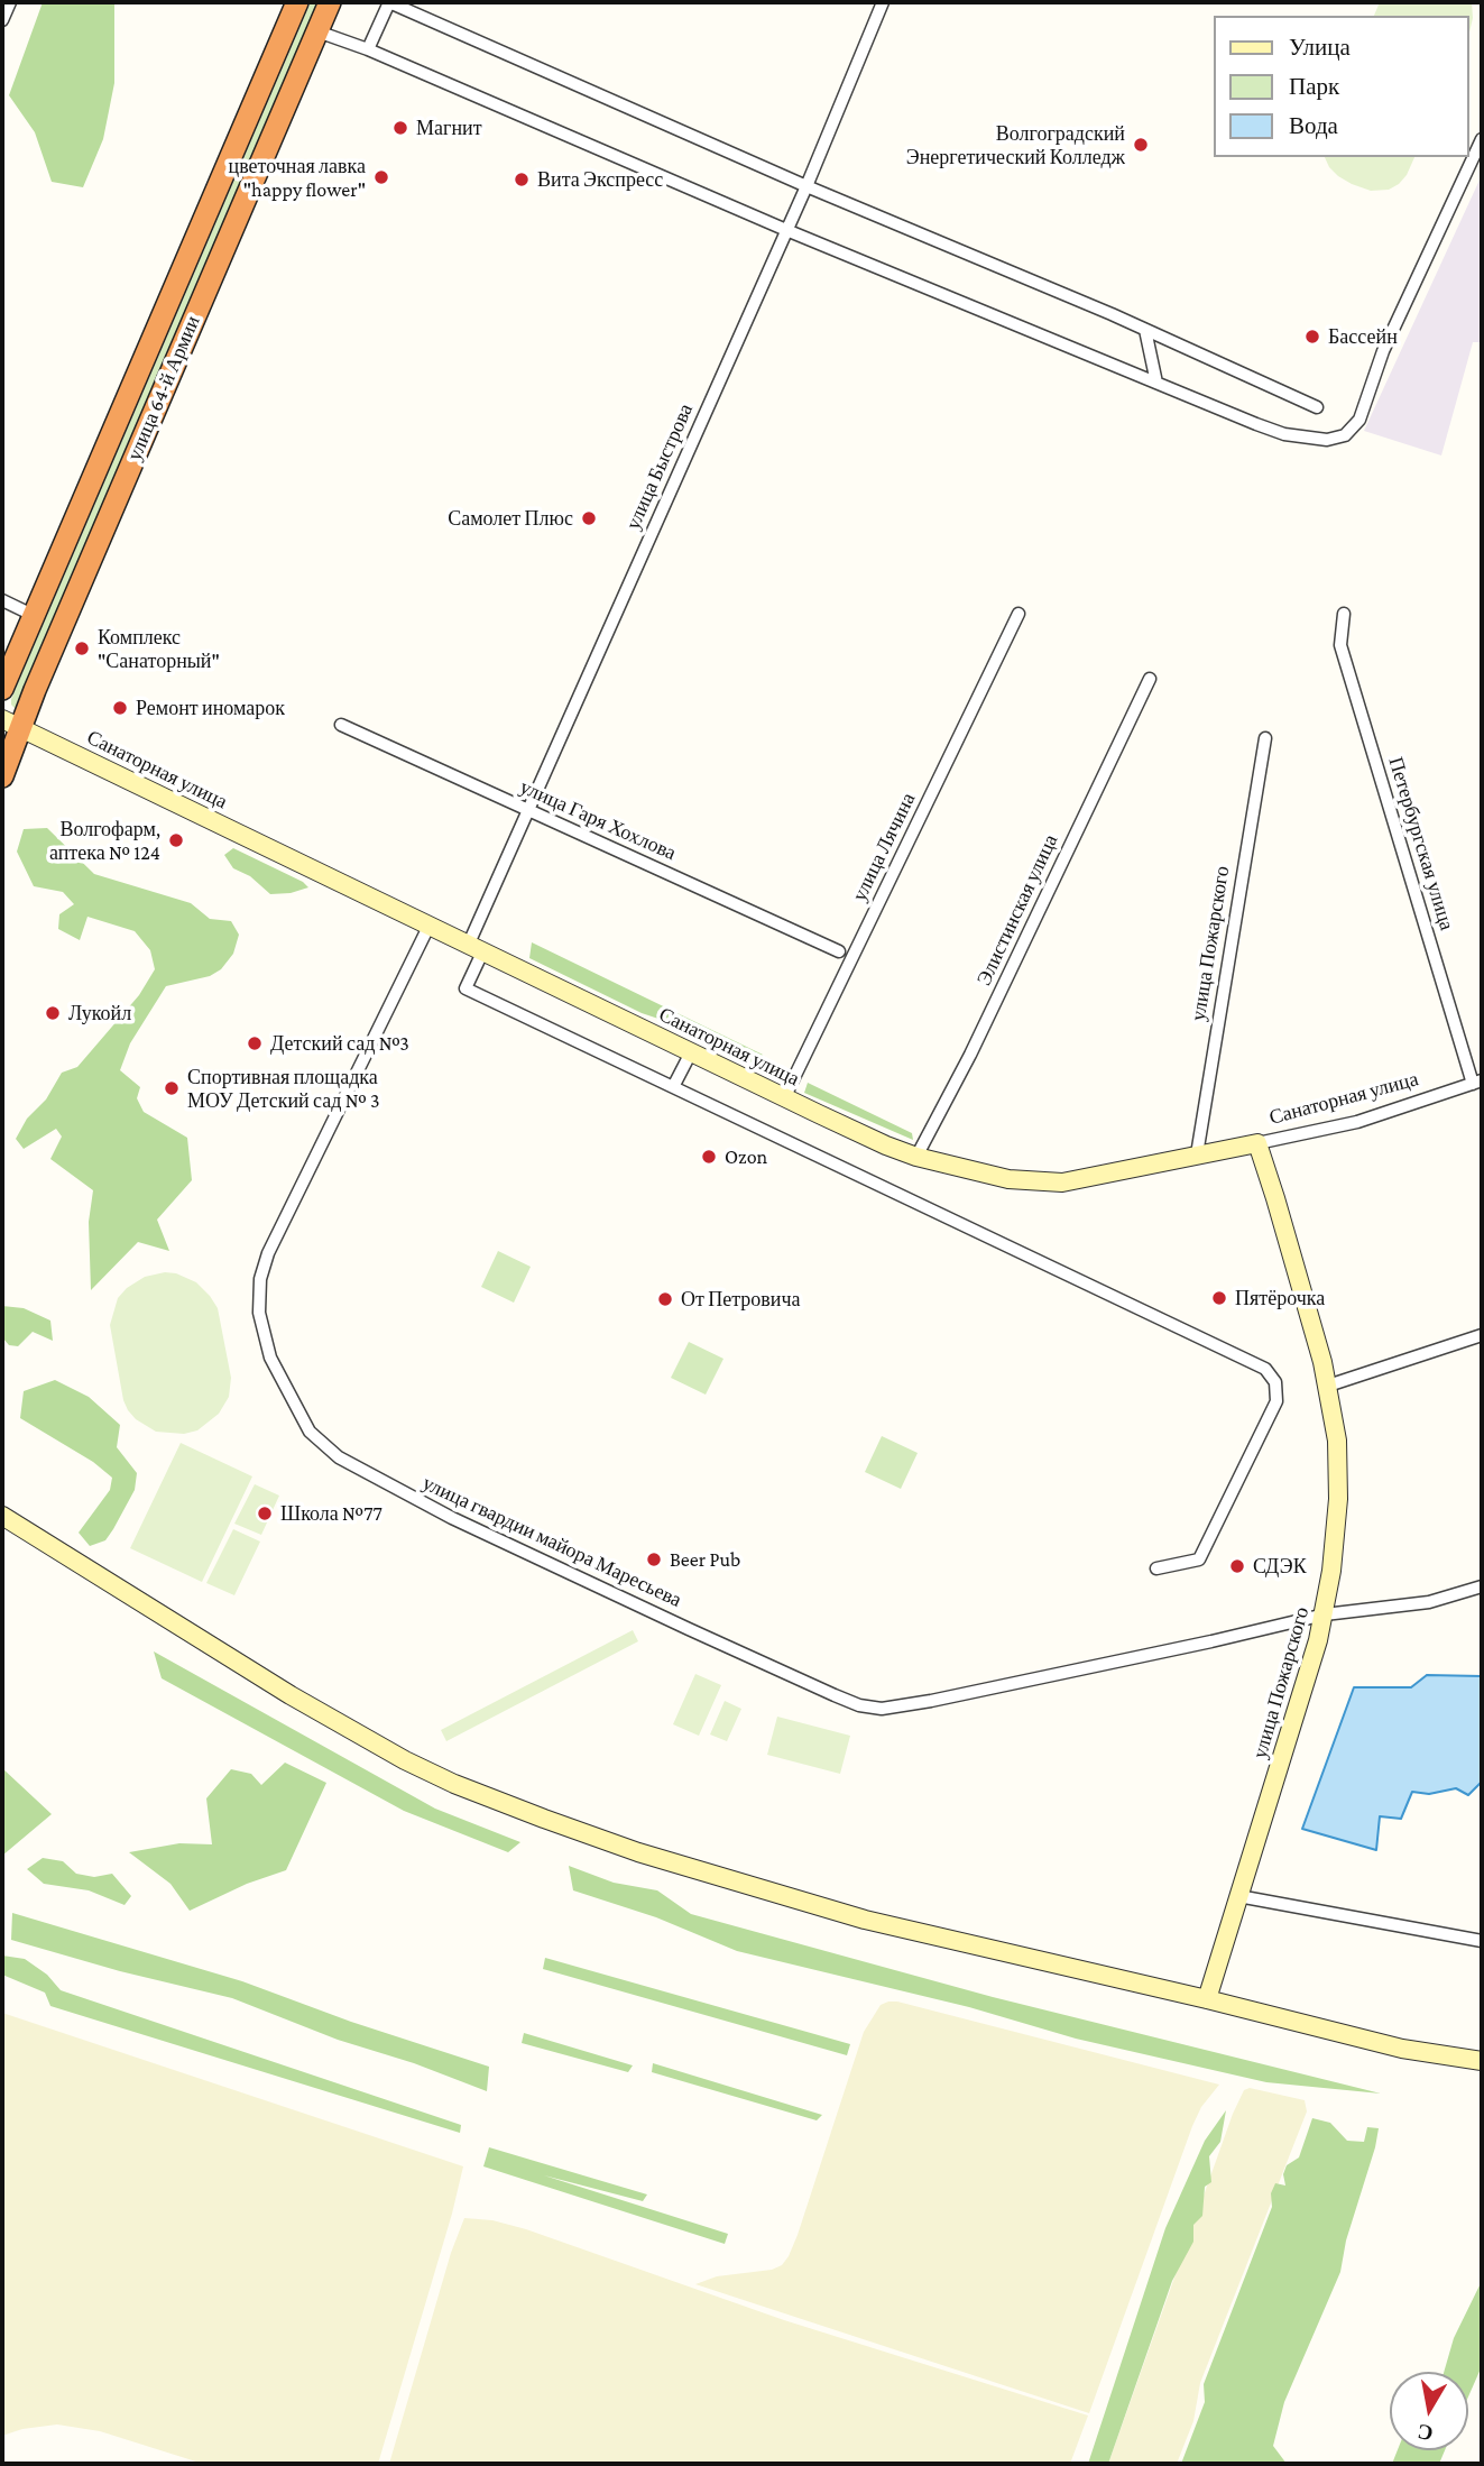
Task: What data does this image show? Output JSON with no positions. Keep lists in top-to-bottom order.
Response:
{
  "streets": {
    "highway": ["улица 64-й Армии"],
    "street": [
      "улица Быстрова",
      "Санаторная улица",
      "улица Гаря Хохлова",
      "Петербургская улица",
      "улица Лячина",
      "Элистинская улица",
      "улица Пожарского",
      "улица гвардии майора Маресьева"
    ]
  },
  "crossings": [
    ["улица 64-й Армии", "Санаторная улица"],
    ["улица Быстрова", "Санаторная улица"],
    ["улица Быстрова", "улица Гаря Хохлова"],
    ["Санаторная улица", "Петербургская улица"],
    ["Санаторная улица", "улица Лячина"],
    ["Санаторная улица", "Элистинская улица"],
    ["Санаторная улица", "улица Пожарского"],
    ["Санаторная улица", "улица гвардии майора Маресьева"],
    ["улица Пожарского", "улица гвардии майора Маресьева"]
  ],
  "places": [
    "Магнит",
    "Волгоградский Энергетический Колледж",
    "цветочная лавка \"happy flower\"",
    "Вита Экспресс",
    "Бассейн",
    "Самолет Плюс",
    "Комплекс \"Санаторный\"",
    "Ремонт иномарок",
    "Волгофарм, аптека № 124",
    "Лукойл",
    "Детский сад №3",
    "Спортивная площадка МОУ Детский сад № 3",
    "Ozon",
    "Пятёрочка",
    "От Петровича",
    "Школа №77",
    "Beer Pub",
    "СДЭК"
  ],
  "legend": ["Улица", "Парк", "Вода"],
  "north": "bottom"
}
